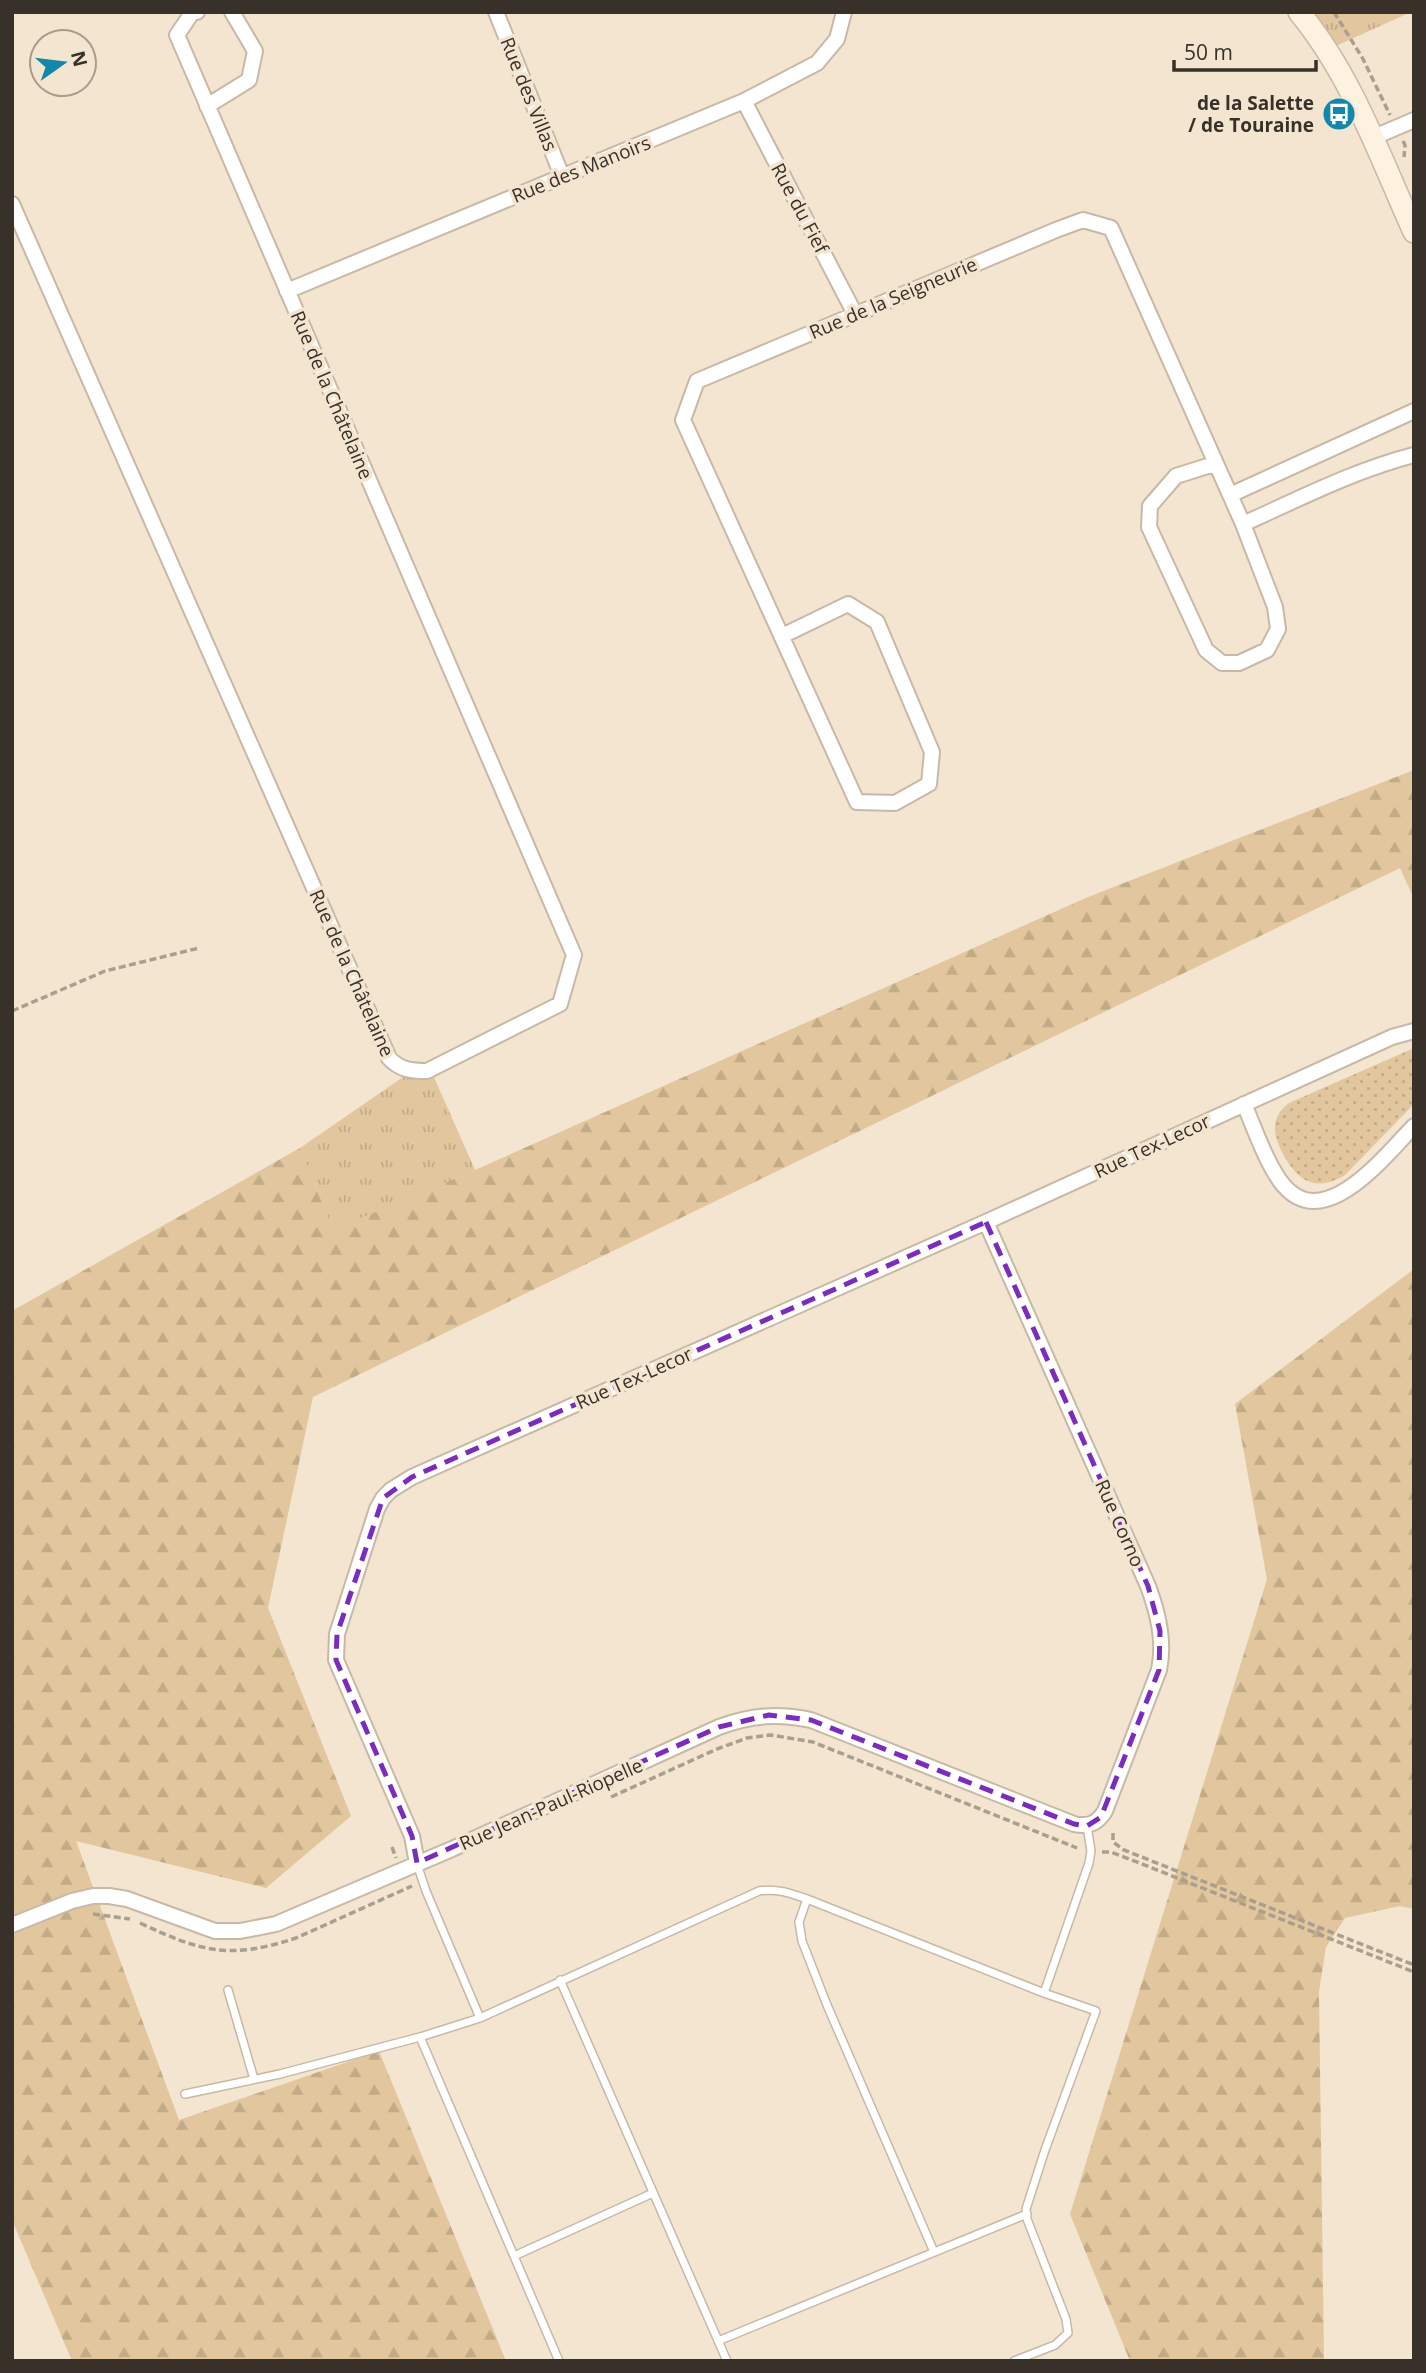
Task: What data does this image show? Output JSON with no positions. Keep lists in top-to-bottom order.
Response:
{
  "streets": {
    "street": [
      "Rue des Villas",
      "Rue des Manoirs",
      "Rue du Fief",
      "Rue de la Seigneurie",
      "Rue de la Châtelaine",
      "Rue Tex-Lecor",
      "Rue Corno",
      "Rue Jean-Paul-Riopelle"
    ]
  },
  "crossings": [
    ["Rue des Villas", "Rue des Manoirs"],
    ["Rue des Manoirs", "Rue du Fief"],
    ["Rue des Manoirs", "Rue de la Châtelaine"],
    ["Rue du Fief", "Rue de la Seigneurie"],
    ["Rue Tex-Lecor", "Rue Corno"],
    ["Rue Tex-Lecor", "Rue Jean-Paul-Riopelle"],
    ["Rue Corno", "Rue Jean-Paul-Riopelle"]
  ],
  "places": {
    "bus stop": ["de la Salette / de Touraine"]
  },
  "scale_bar": "50 m",
  "north": "right"
}
